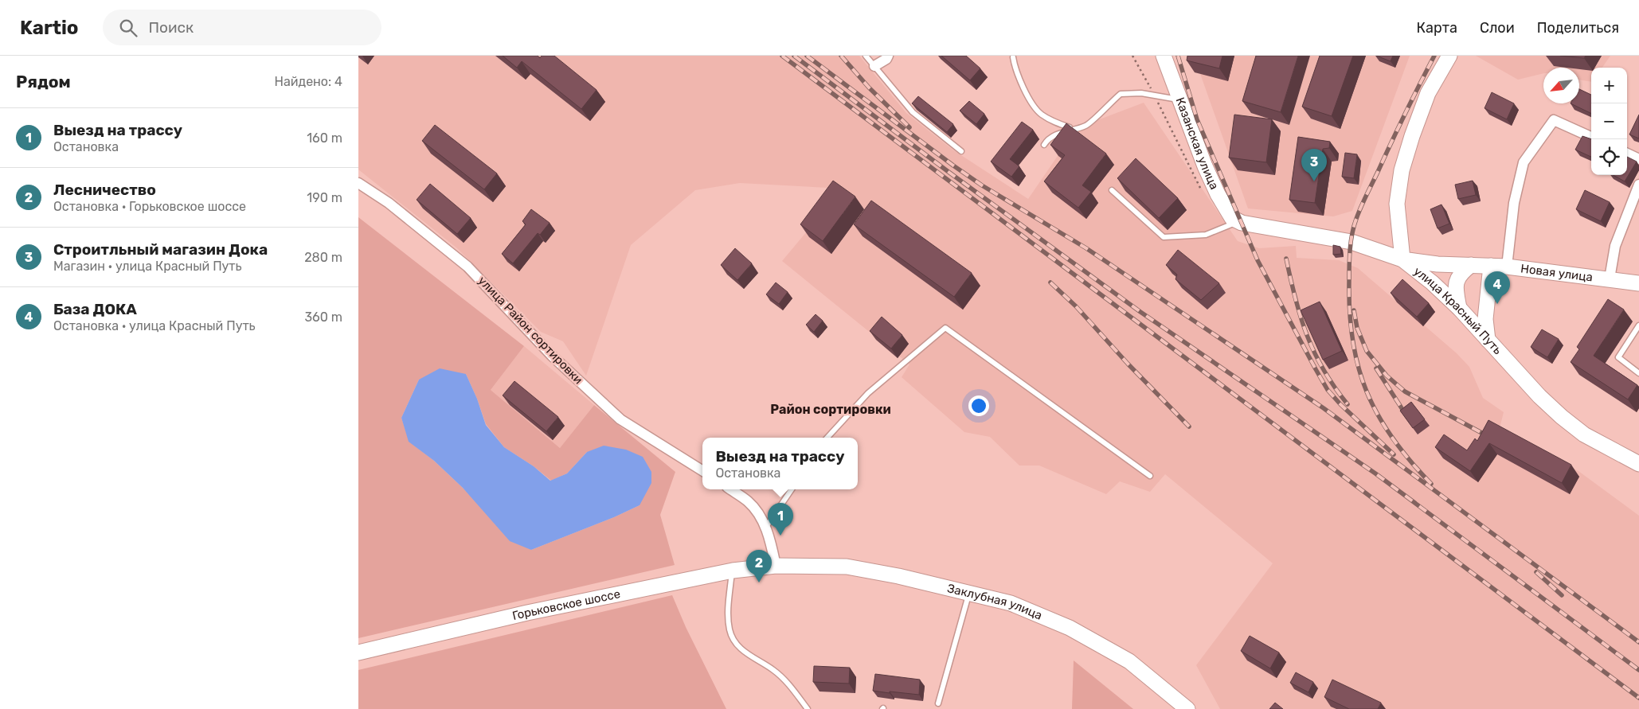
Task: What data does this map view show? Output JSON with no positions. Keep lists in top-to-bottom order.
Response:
{
  "streets": {
    "main road": [
      "Казанская улица",
      "Новая улица",
      "улица Красный Путь",
      "Заклубная улица",
      "Горьковское шоссе"
    ],
    "street": ["улица Район сортировки"]
  },
  "crossings": [
    ["Казанская улица", "улица Красный Путь"],
    ["Новая улица", "улица Красный Путь"],
    ["Заклубная улица", "Горьковское шоссе"]
  ],
  "districts": ["Район сортировки"],
  "north": "bottom left",
  "page": {
    "header": "Kartio",
    "search": "Поиск",
    "nav": ["Карта", "Слои", "Поделиться"],
    "heading": ["Рядом", "Найдено: 4"],
    "map_buttons": ["+", "−"],
    "list": [
      {
        "mark": "1",
        "name": "Выезд на трассу",
        "note": "Остановка",
        "value": "160 m"
      },
      {
        "mark": "2",
        "name": "Лесничество",
        "note": "Остановка · Горьковское шоссе",
        "value": "190 m"
      },
      {
        "mark": "3",
        "name": "Строитльный магазин Дока",
        "note": "Магазин · улица Красный Путь",
        "value": "280 m"
      },
      {
        "mark": "4",
        "name": "База ДОКА",
        "note": "Остановка · улица Красный Путь",
        "value": "360 m"
      }
    ],
    "pins": [
      "3",
      "4",
      "1",
      "2"
    ],
    "popup": ["Выезд на трассу", "Остановка"]
  }
}
